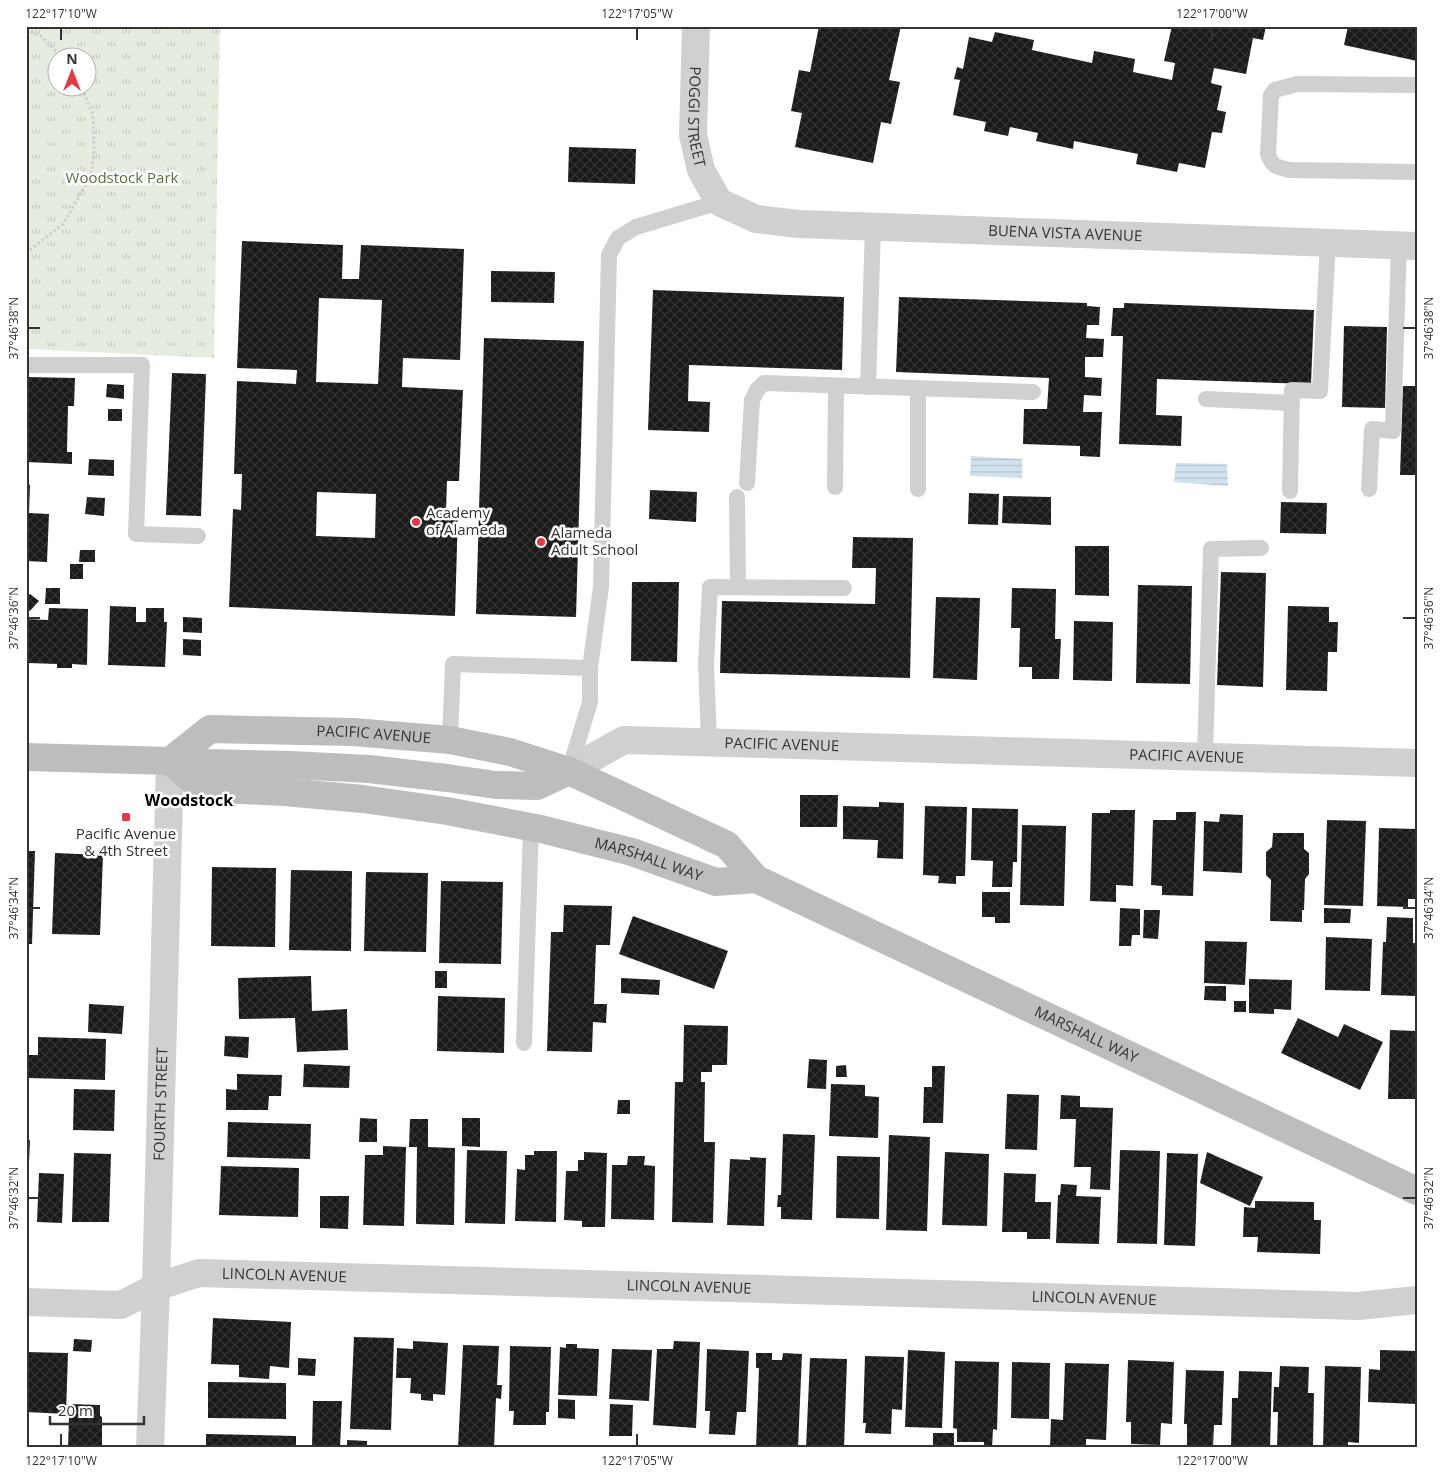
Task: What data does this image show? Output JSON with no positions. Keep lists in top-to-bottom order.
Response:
{
  "streets": {
    "street": [
      "POGGI STREET",
      "BUENA VISTA AVENUE",
      "PACIFIC AVENUE",
      "MARSHALL WAY",
      "FOURTH STREET",
      "LINCOLN AVENUE"
    ]
  },
  "crossings": [
    ["POGGI STREET", "BUENA VISTA AVENUE"],
    ["PACIFIC AVENUE", "MARSHALL WAY"],
    ["PACIFIC AVENUE", "FOURTH STREET"],
    ["FOURTH STREET", "LINCOLN AVENUE"]
  ],
  "districts": ["Woodstock"],
  "parks": ["Woodstock Park"],
  "places": {
    "other": ["Academy of Alameda", "Alameda Adult School"],
    "transit": ["Pacific Avenue & 4th Street"]
  },
  "scale_bar": "20 m",
  "north": "top",
  "coordinates": [
    "122°17'10\"W",
    "122°17'05\"W",
    "122°17'00\"W",
    "37°46'38\"N",
    "37°46'36\"N",
    "37°46'34\"N",
    "37°46'32\"N"
  ]
}
